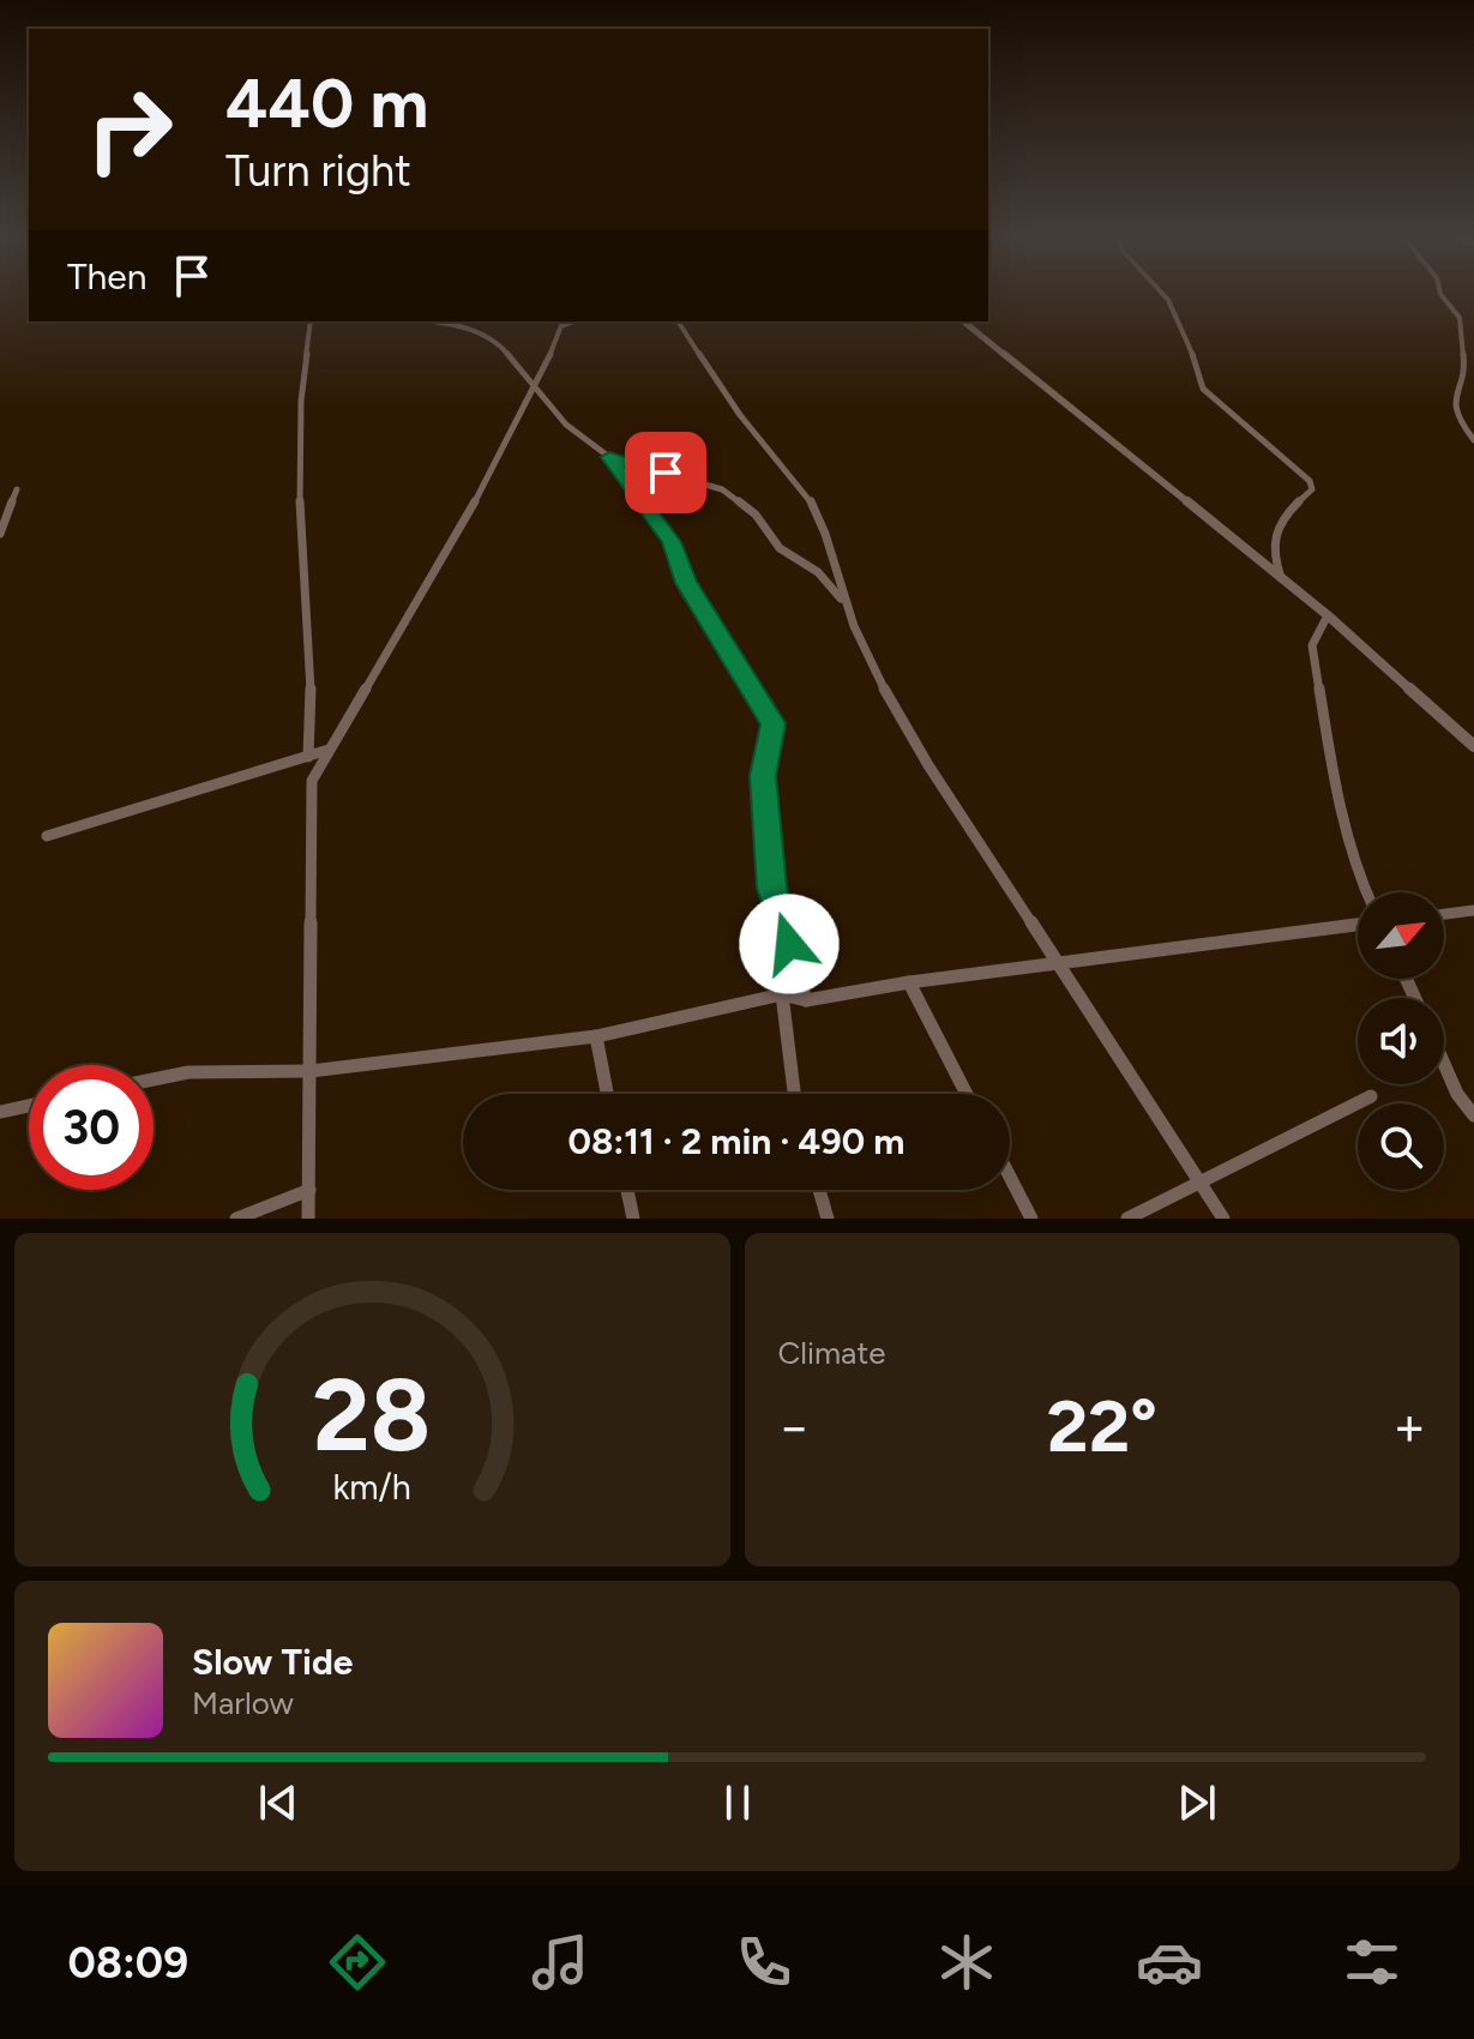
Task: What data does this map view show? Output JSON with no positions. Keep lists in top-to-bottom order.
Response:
{
  "north": "top right",
  "page": {
    "turn": ["440 m", "Turn right"],
    "then": "Then",
    "limit": "30",
    "trip": "08:11 · 2 min · 490 m",
    "tile": "Climate",
    "heat": ["−", "22°", "+"],
    "song": ["Slow Tide", "Marlow"],
    "tabs": "08:09",
    "gauge": ["28", "km/h"]
  }
}
